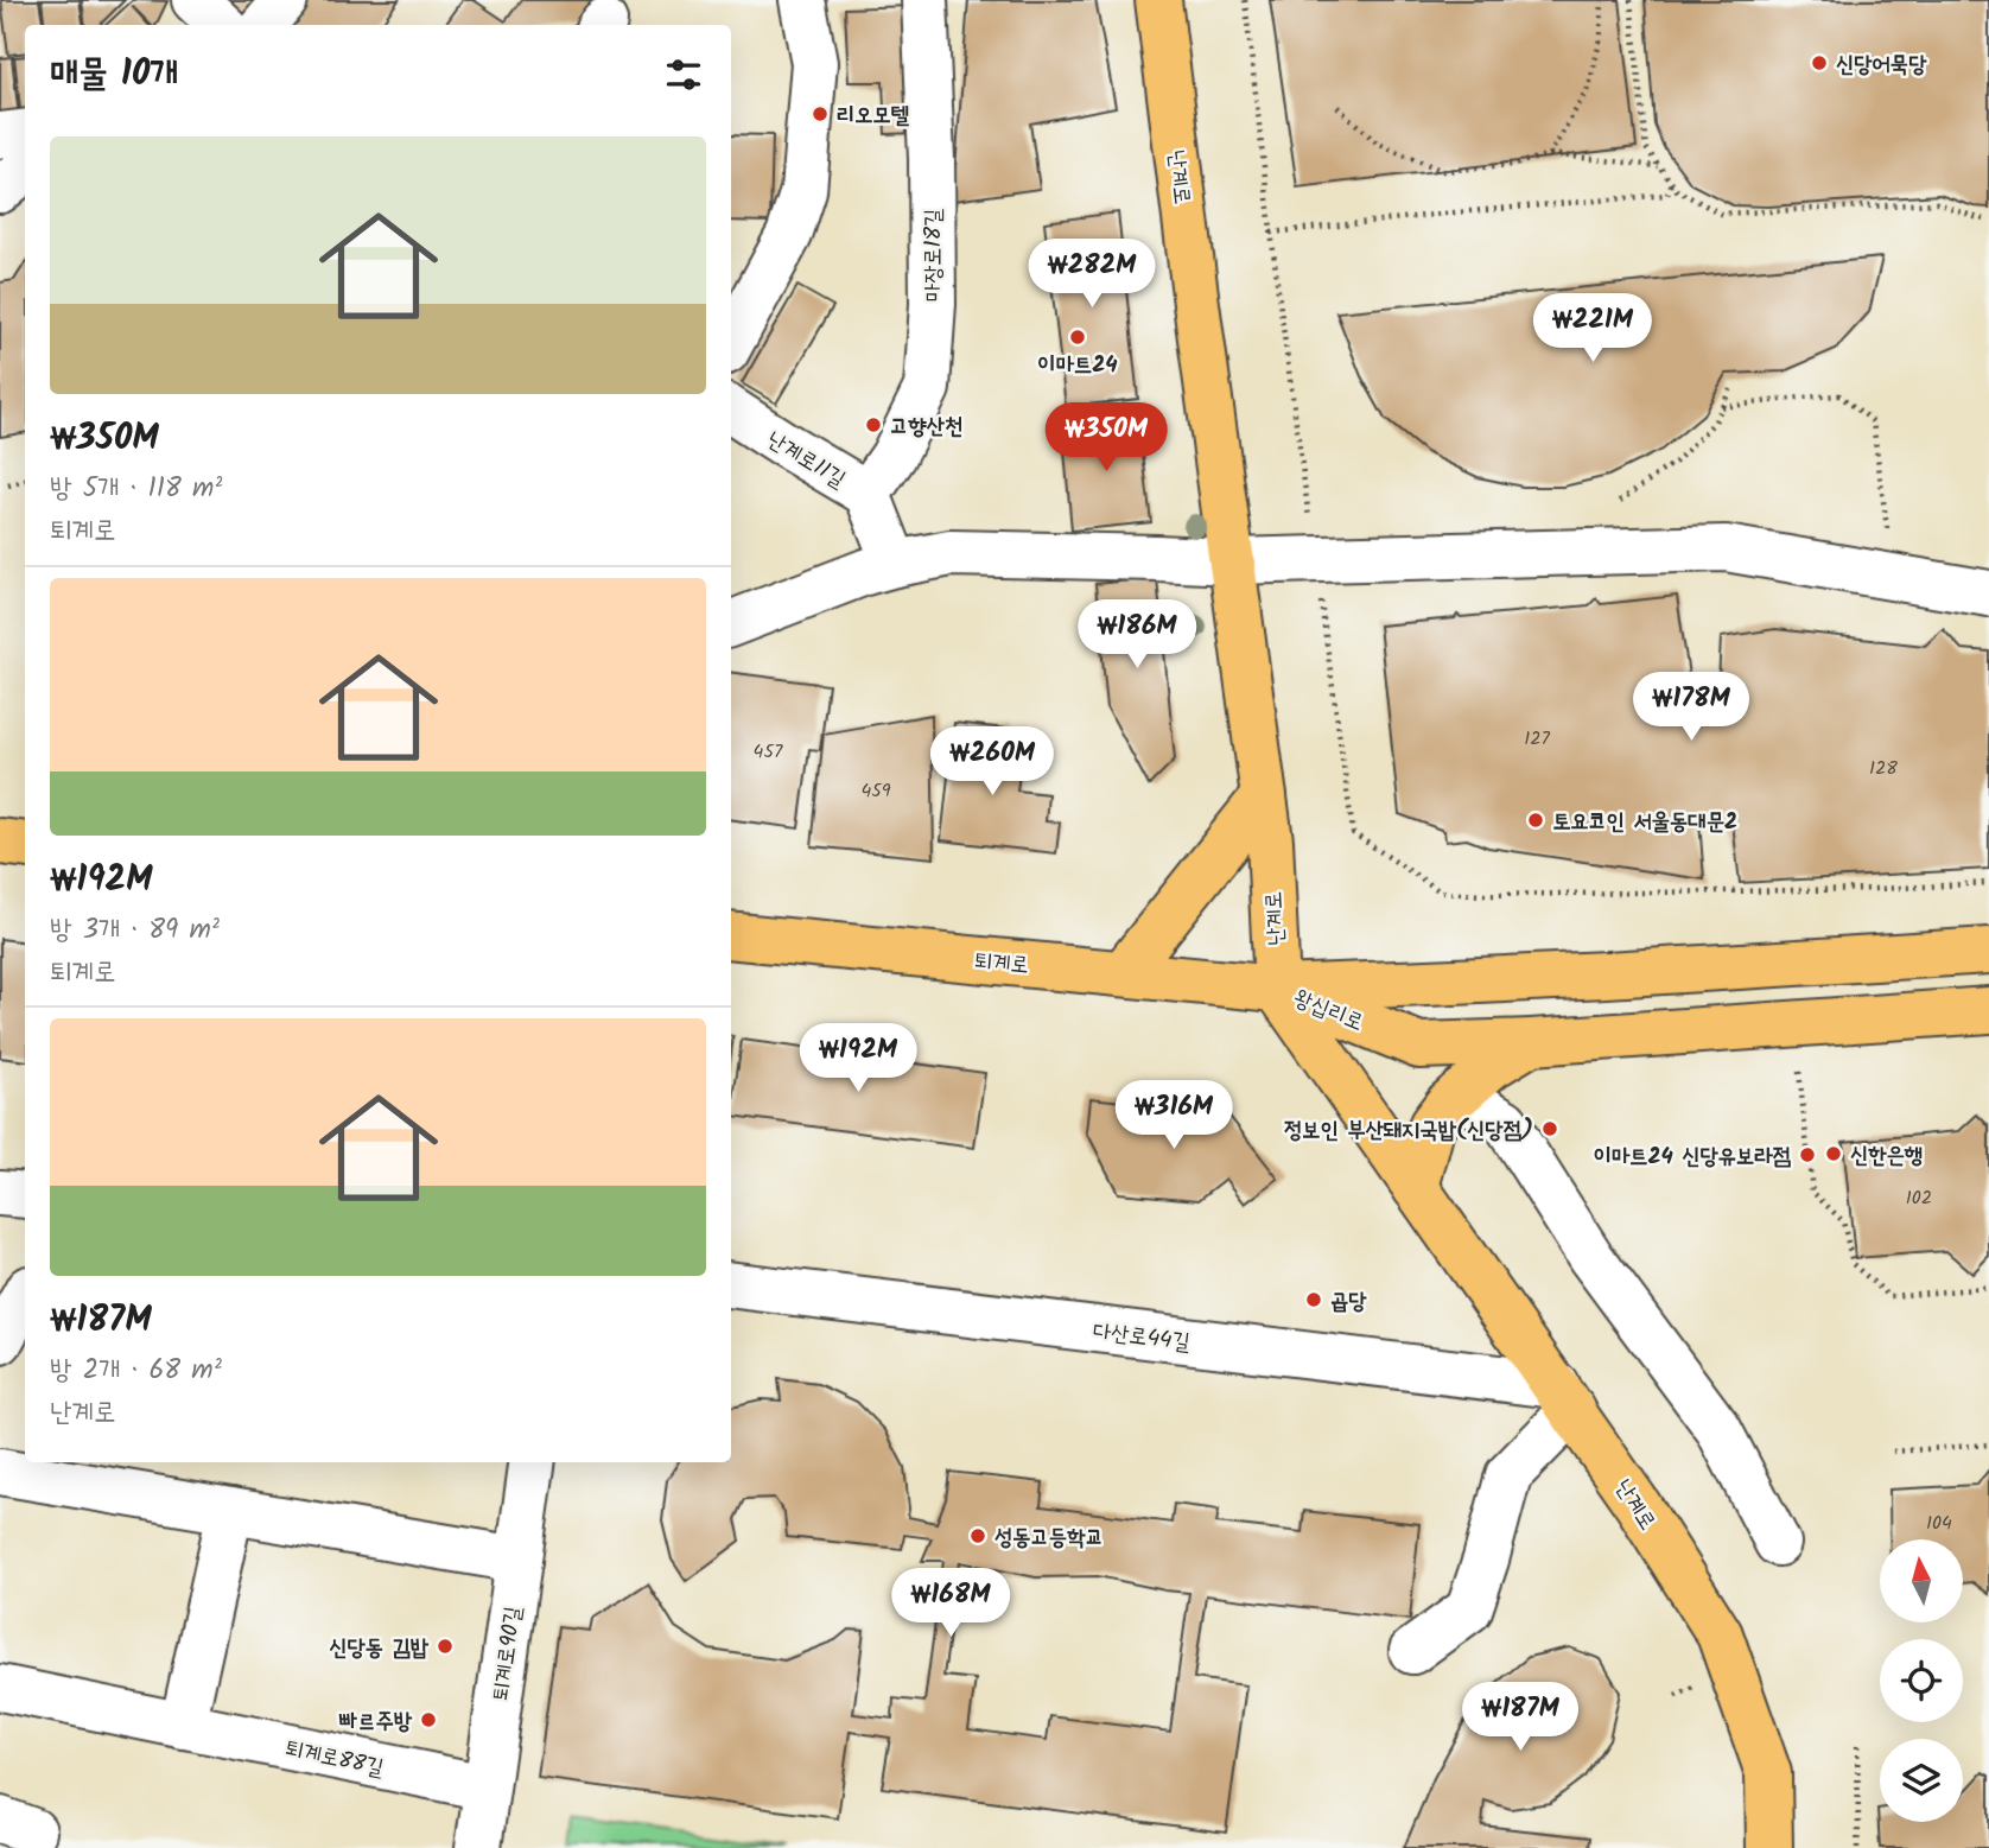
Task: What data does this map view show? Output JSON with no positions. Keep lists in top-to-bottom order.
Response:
{
  "streets": {
    "main road": ["난계로", "퇴계로", "왕십리로"],
    "street": [
      "마장로18길",
      "난계로11길",
      "다산로44길",
      "퇴계로90길",
      "퇴계로88길"
    ]
  },
  "crossings": [
    ["난계로", "퇴계로"],
    ["난계로", "왕십리로"],
    ["난계로", "다산로44길"],
    ["마장로18길", "난계로11길"],
    ["퇴계로", "왕십리로"],
    ["퇴계로90길", "퇴계로88길"]
  ],
  "places": [
    "신당어묵당",
    "리오모텔",
    "이마트24",
    "고향산천",
    "토요코인 서울동대문2",
    "정보인 부산돼지국밥(신당점)",
    "신한은행",
    "이마트24 신당유보라점",
    "곱당",
    "성동고등학교",
    "신당동 김밥",
    "빠르주방"
  ],
  "house_numbers": [
    "127",
    "457",
    "128",
    "459",
    "102",
    "104"
  ],
  "north": "top",
  "page": {
    "heading": "매물 10개",
    "list": [
      {
        "name": "₩350M",
        "note": "방 5개 · 118 m² · 퇴계로"
      },
      {
        "name": "₩192M",
        "note": "방 3개 · 89 m² · 퇴계로"
      },
      {
        "name": "₩187M",
        "note": "방 2개 · 68 m² · 난계로"
      }
    ],
    "price": [
      "₩282M",
      "₩221M",
      "₩350M",
      "₩186M",
      "₩178M",
      "₩260M",
      "₩192M",
      "₩316M",
      "₩168M",
      "₩187M"
    ]
  }
}
